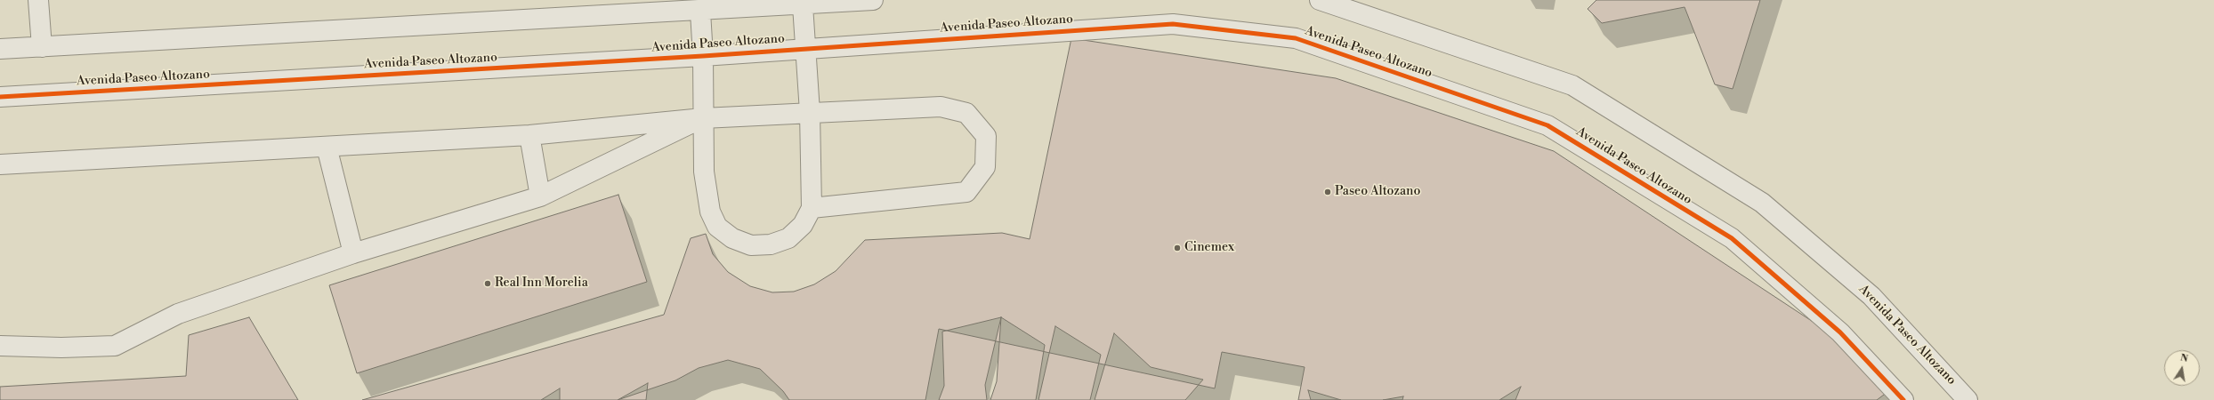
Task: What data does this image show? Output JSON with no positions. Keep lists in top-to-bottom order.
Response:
{
  "streets": {
    "street": ["Avenida Paseo Altozano"]
  },
  "places": ["Paseo Altozano", "Cinemex", "Real Inn Morelia"],
  "north": "top"
}
